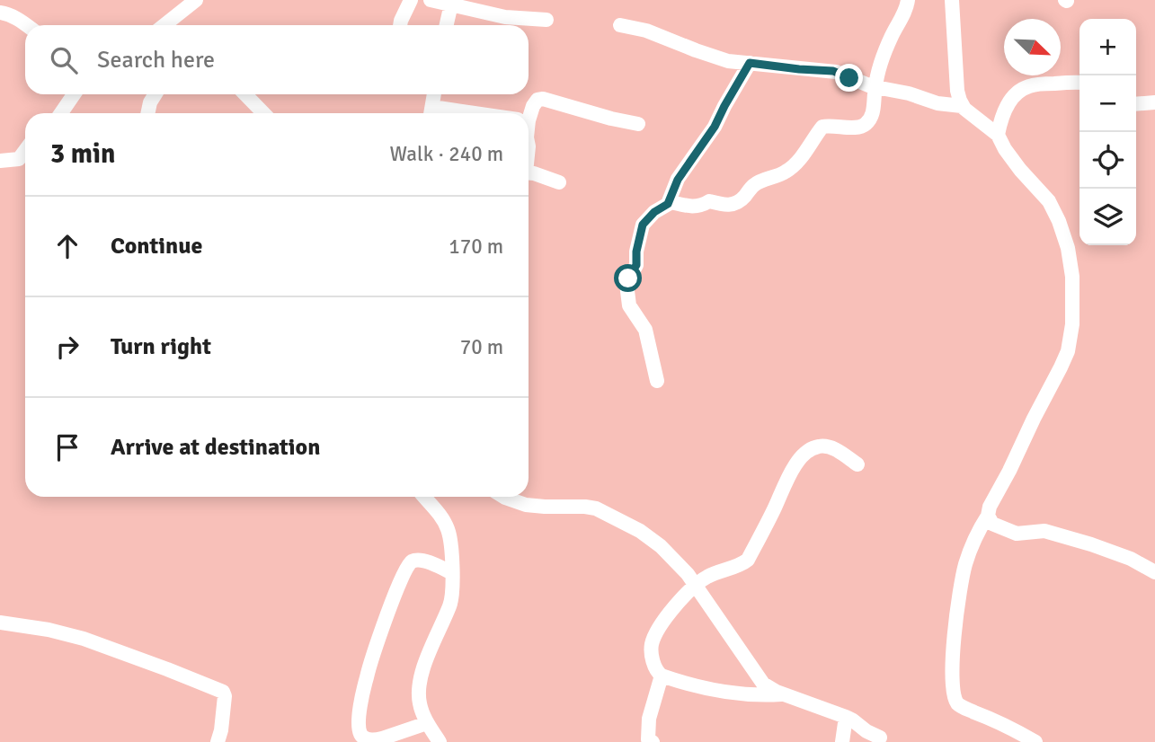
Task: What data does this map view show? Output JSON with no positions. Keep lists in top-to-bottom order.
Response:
{
  "north": "bottom right",
  "page": {
    "map_buttons": ["+", "−"],
    "search": "Search here",
    "heading": ["3 min", "Walk · 240 m"],
    "list": [
      ["Continue", "170 m"],
      ["Turn right", "70 m"],
      "Arrive at destination"
    ]
  }
}
